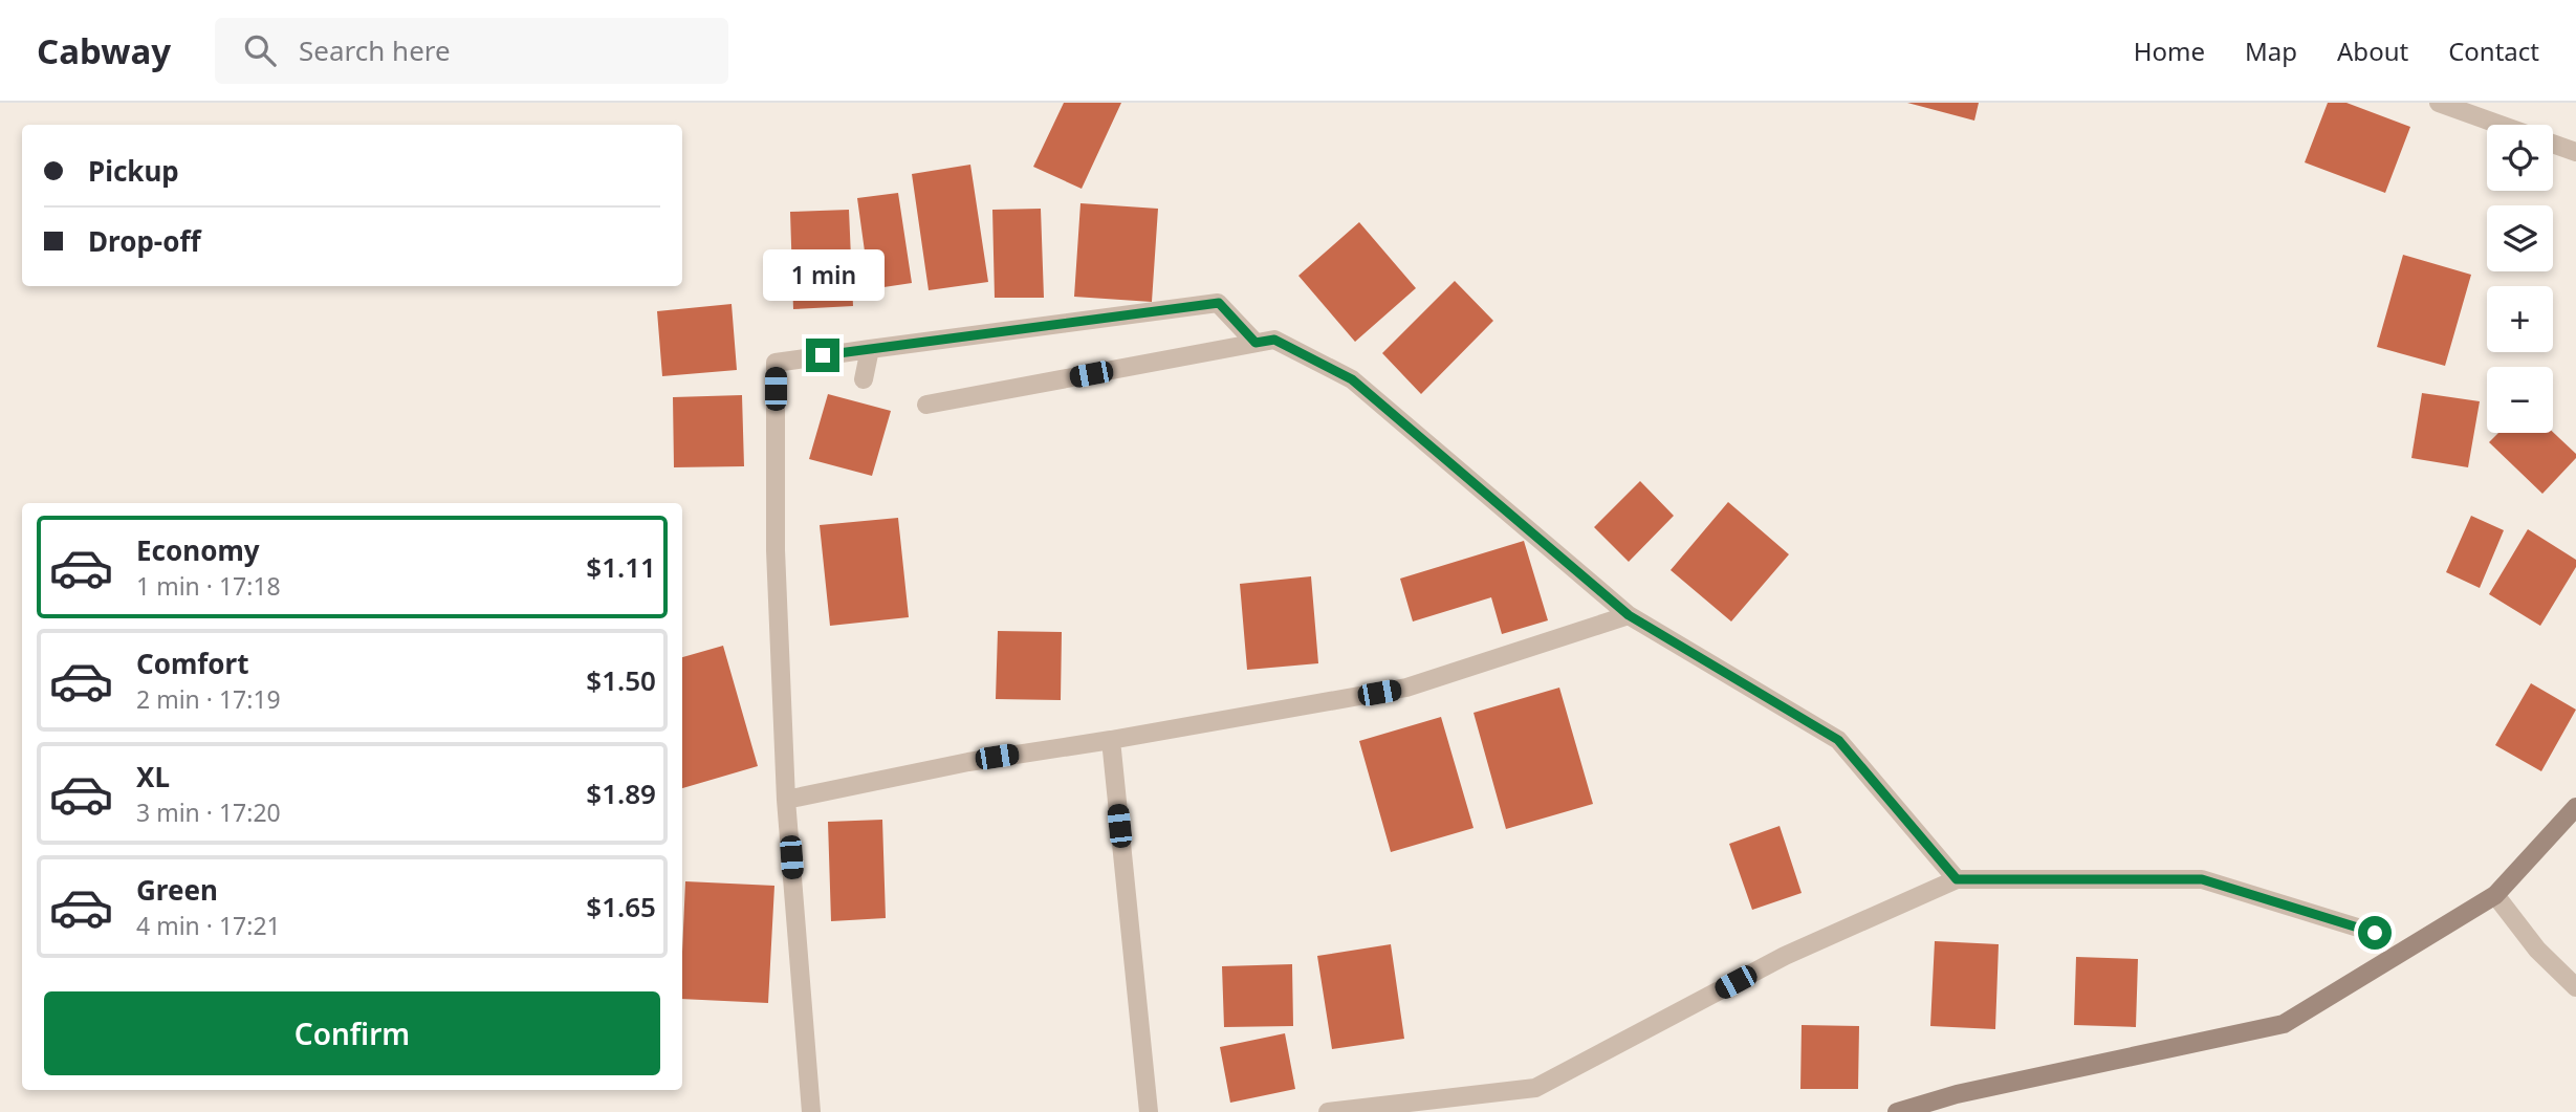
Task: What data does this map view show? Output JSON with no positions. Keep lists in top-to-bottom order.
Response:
{
  "page": {
    "header": "Cabway",
    "search": "Search here",
    "nav": [
      "Home",
      "Map",
      "About",
      "Contact"
    ],
    "map_buttons": ["+", "−"],
    "banner": ["Pickup", "Drop-off"],
    "bubble": "1 min",
    "list": [
      {
        "name": "Economy",
        "note": "1 min · 17:18",
        "value": "$1.11"
      },
      {
        "name": "Comfort",
        "note": "2 min · 17:19",
        "value": "$1.50"
      },
      {
        "name": "XL",
        "note": "3 min · 17:20",
        "value": "$1.89"
      },
      {
        "name": "Green",
        "note": "4 min · 17:21",
        "value": "$1.65"
      }
    ],
    "buttons": "Confirm"
  }
}
